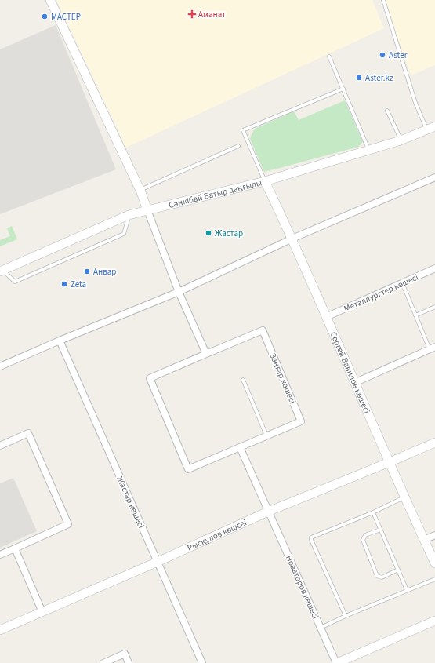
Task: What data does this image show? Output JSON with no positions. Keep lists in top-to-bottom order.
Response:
{
  "streets": {
    "street": [
      "Сәңкібай Батыр даңғылы",
      "Металлургтер көшесі",
      "Сергей Вавилов көшесі",
      "Заңғар көшесі",
      "Жастар көшесі",
      "Рысқұлов көшсеі",
      "Новаторов көшесі"
    ]
  },
  "crossings": [
    ["Сәңкібай Батыр даңғылы", "Сергей Вавилов көшесі"],
    ["Металлургтер көшесі", "Сергей Вавилов көшесі"],
    ["Сергей Вавилов көшесі", "Рысқұлов көшсеі"],
    ["Жастар көшесі", "Рысқұлов көшсеі"],
    ["Рысқұлов көшсеі", "Новаторов көшесі"]
  ],
  "places": {
    "health": ["Аманат"],
    "other": [
      "МАСТЕР",
      "Aster",
      "Aster.kz",
      "Жастар",
      "Анвар",
      "Zeta"
    ]
  }
}
